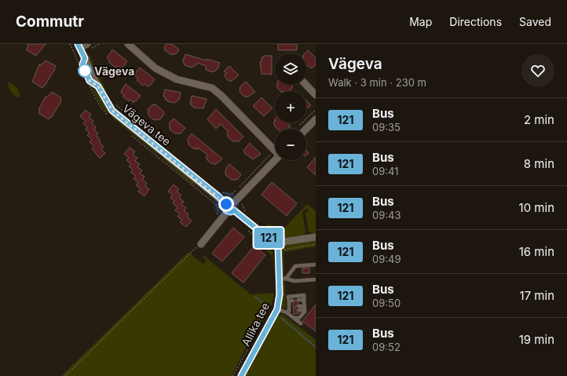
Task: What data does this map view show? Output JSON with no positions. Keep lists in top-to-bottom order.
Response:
{
  "streets": {
    "street": ["Vägeva tee", "Allika tee"]
  },
  "crossings": [
    ["Vägeva tee", "Allika tee"]
  ],
  "places": ["Vägeva"],
  "lines": ["bus line 121"],
  "page": {
    "header": "Commutr",
    "nav": ["Map", "Directions", "Saved"],
    "on_map": "121",
    "heading": ["Vägeva", "Walk · 3 min · 230 m"],
    "map_buttons": ["+", "−"],
    "list": [
      {
        "mark": "121",
        "name": "Bus",
        "note": "09:35",
        "value": "2 min"
      },
      {
        "mark": "121",
        "name": "Bus",
        "note": "09:41",
        "value": "8 min"
      },
      {
        "mark": "121",
        "name": "Bus",
        "note": "09:43",
        "value": "10 min"
      },
      {
        "mark": "121",
        "name": "Bus",
        "note": "09:49",
        "value": "16 min"
      },
      {
        "mark": "121",
        "name": "Bus",
        "note": "09:50",
        "value": "17 min"
      },
      {
        "mark": "121",
        "name": "Bus",
        "note": "09:52",
        "value": "19 min"
      }
    ]
  }
}
